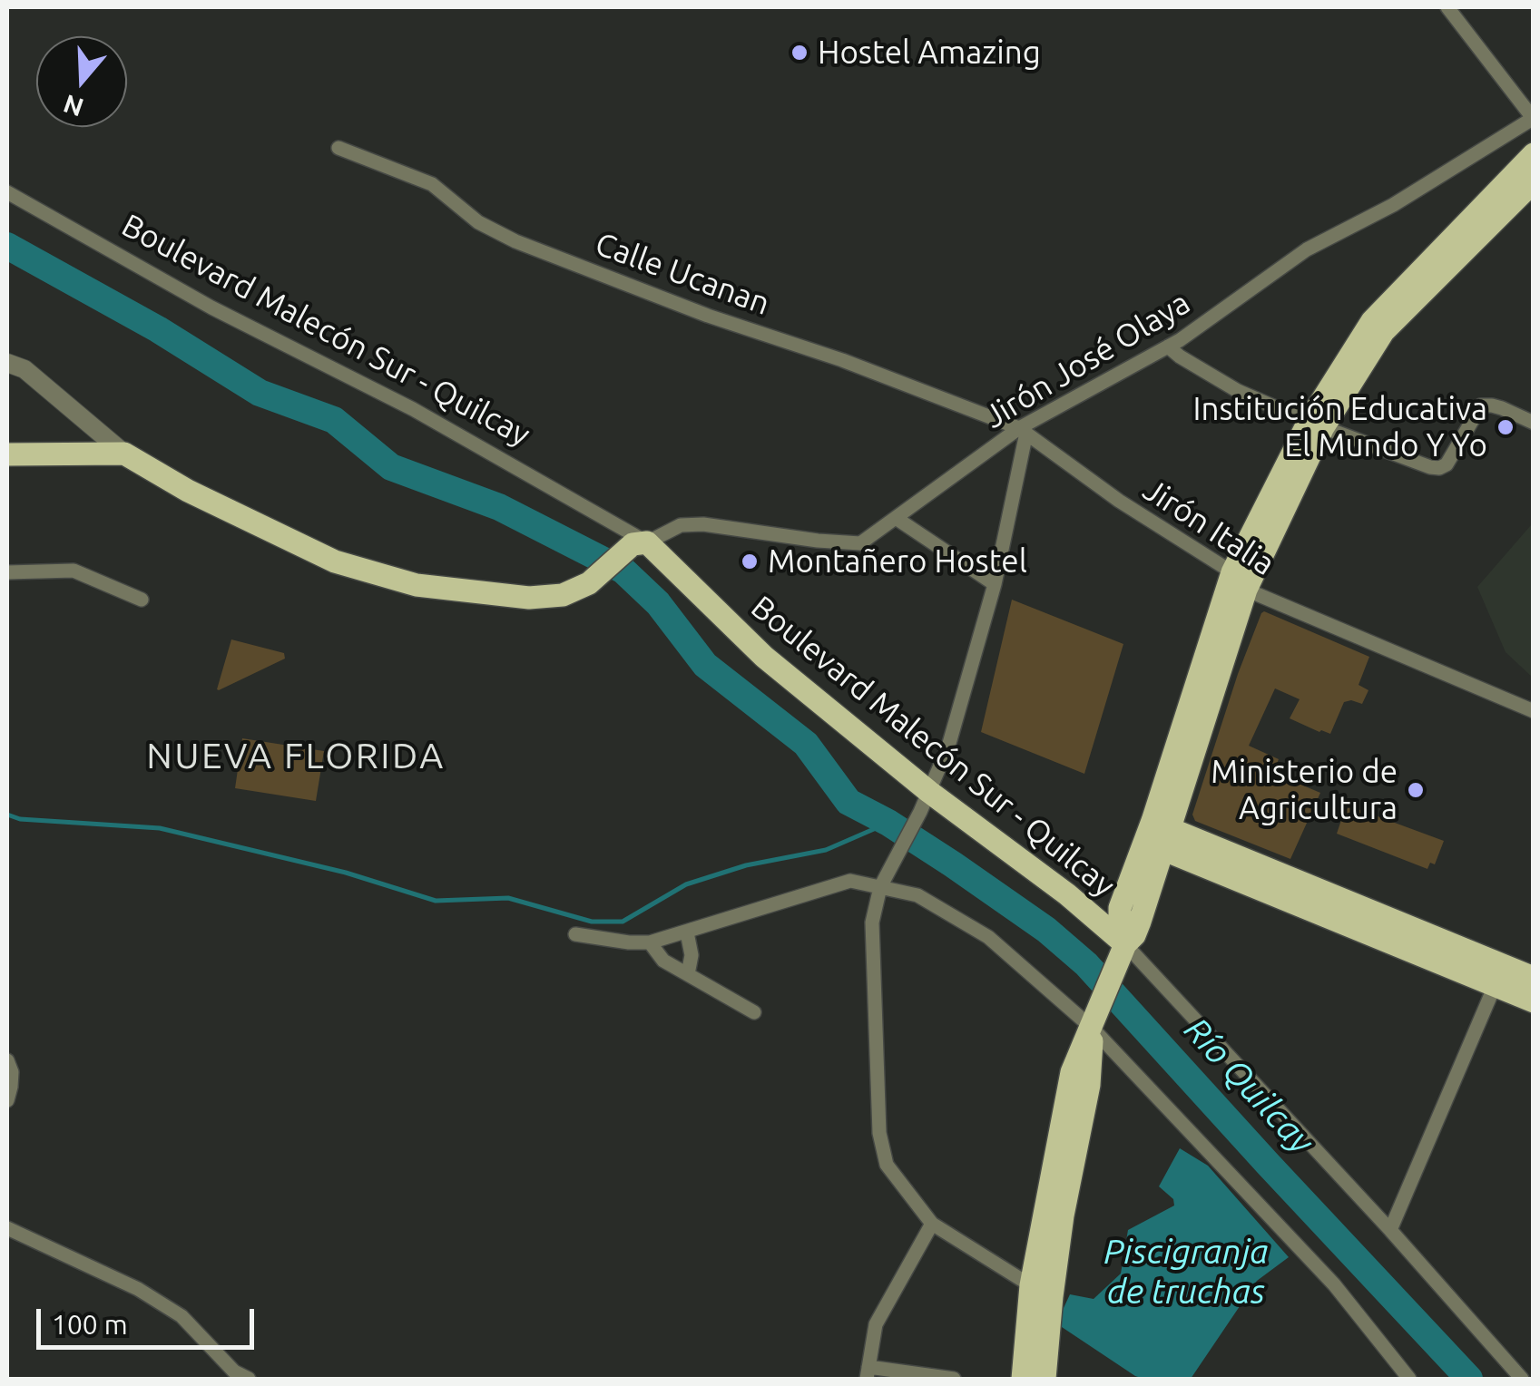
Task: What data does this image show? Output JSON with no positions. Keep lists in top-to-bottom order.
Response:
{
  "streets": {
    "main road": ["Boulevard Malecón Sur - Quilcay"],
    "street": ["Calle Ucanan", "Jirón José Olaya", "Jirón Italia"]
  },
  "crossings": [
    ["Calle Ucanan", "Jirón José Olaya"],
    ["Calle Ucanan", "Jirón Italia"],
    ["Boulevard Malecón Sur - Quilcay", "Jirón José Olaya"],
    ["Jirón José Olaya", "Jirón Italia"]
  ],
  "districts": ["NUEVA FLORIDA"],
  "water": ["Río Quilcay", "Piscigranja de truchas"],
  "places": [
    "Hostel Amazing",
    "Institución Educativa El Mundo Y Yo",
    "Montañero Hostel",
    "Ministerio de Agricultura"
  ],
  "scale_bar": "100 m",
  "north": "bottom"
}
